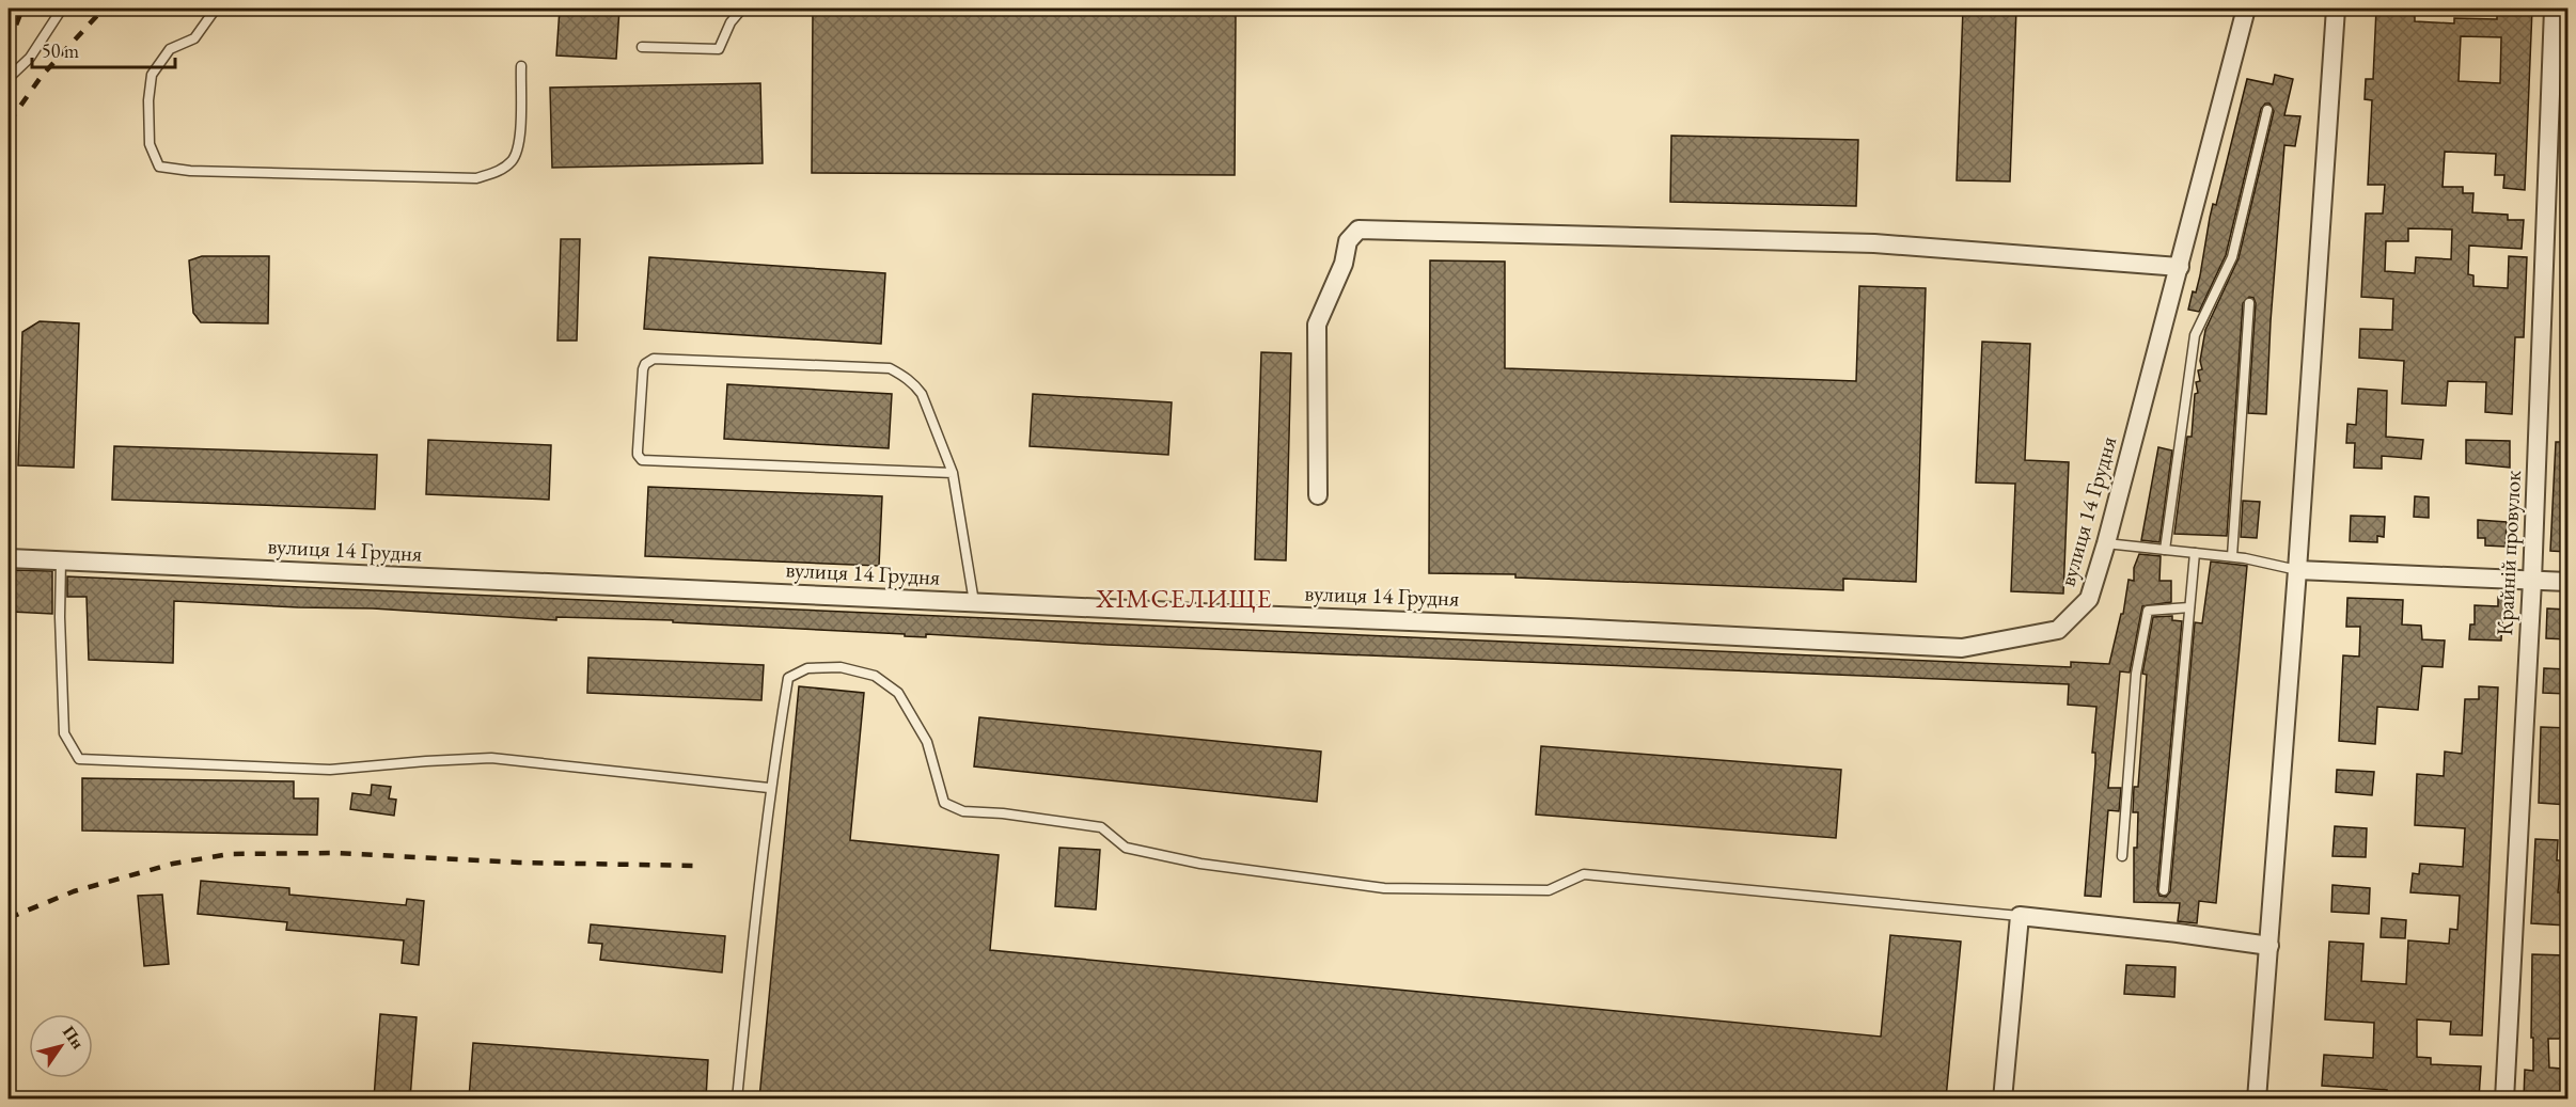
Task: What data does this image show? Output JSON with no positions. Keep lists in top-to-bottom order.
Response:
{
  "streets": {
    "street": ["вулиця 14 Грудня", "Крайній провулок"]
  },
  "districts": ["ХІМСЕЛИЩЕ"],
  "scale_bar": "50 m",
  "north": "top right"
}
